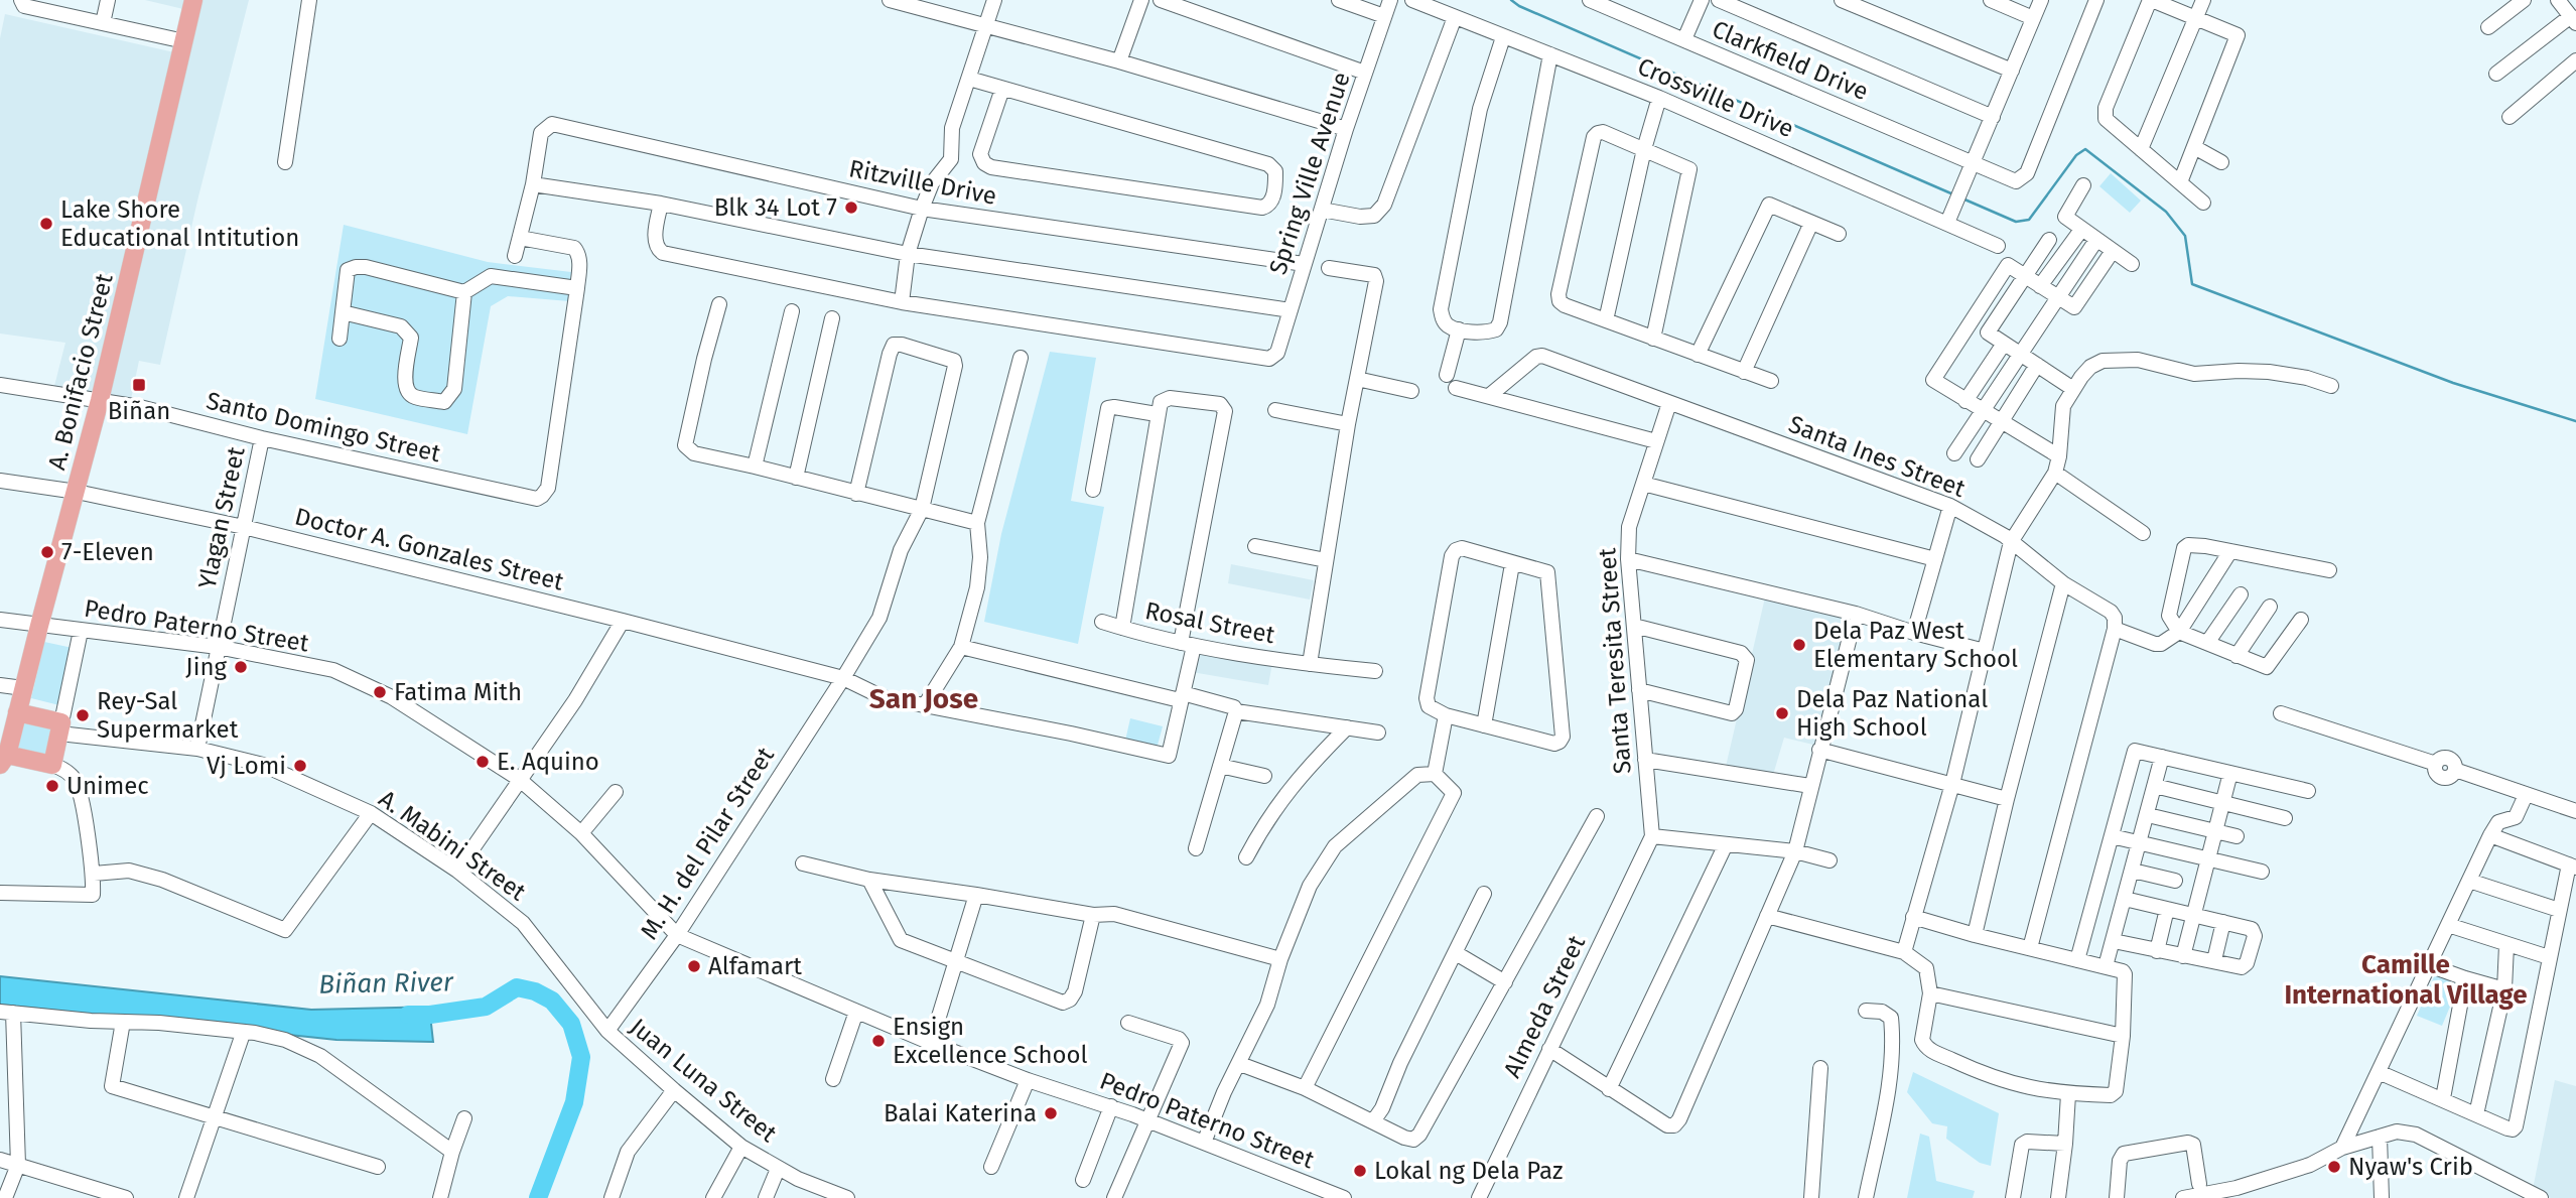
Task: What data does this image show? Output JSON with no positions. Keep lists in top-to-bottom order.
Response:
{
  "streets": {
    "main road": ["A. Bonifacio Street"],
    "street": [
      "Clarkfield Drive",
      "Crossville Drive",
      "Spring Ville Avenue",
      "Ritzville Drive",
      "Santo Domingo Street",
      "Santa Ines Street",
      "Ylagan Street",
      "Doctor A. Gonzales Street",
      "Rosal Street",
      "Pedro Paterno Street",
      "Santa Teresita Street",
      "M. H. del Pilar Street",
      "A. Mabini Street",
      "Almeda Street",
      "Juan Luna Street"
    ]
  },
  "crossings": [
    ["Spring Ville Avenue", "Ritzville Drive"],
    ["A. Bonifacio Street", "Santo Domingo Street"],
    ["A. Bonifacio Street", "Doctor A. Gonzales Street"],
    ["A. Bonifacio Street", "Pedro Paterno Street"],
    ["Santo Domingo Street", "Ylagan Street"],
    ["Santa Ines Street", "Santa Teresita Street"],
    ["Ylagan Street", "Doctor A. Gonzales Street"],
    ["Ylagan Street", "Pedro Paterno Street"],
    ["Ylagan Street", "A. Mabini Street"],
    ["Doctor A. Gonzales Street", "M. H. del Pilar Street"],
    ["Pedro Paterno Street", "M. H. del Pilar Street"],
    ["Santa Teresita Street", "Almeda Street"],
    ["M. H. del Pilar Street", "A. Mabini Street"],
    ["M. H. del Pilar Street", "Juan Luna Street"],
    ["A. Mabini Street", "Juan Luna Street"]
  ],
  "districts": ["San Jose", "Camille International Village"],
  "water": ["Biñan River"],
  "places": {
    "other": [
      "Blk 34 Lot 7",
      "Lake Shore Educational Intitution",
      "7-Eleven",
      "Dela Paz West Elementary School",
      "Jing",
      "Fatima Mith",
      "Dela Paz National High School",
      "Rey-Sal Supermarket",
      "E. Aquino",
      "Vj Lomi",
      "Unimec",
      "Alfamart",
      "Ensign Excellence School",
      "Balai Katerina",
      "Nyaw's Crib",
      "Lokal ng Dela Paz"
    ],
    "transit": ["Biñan"]
  }
}
